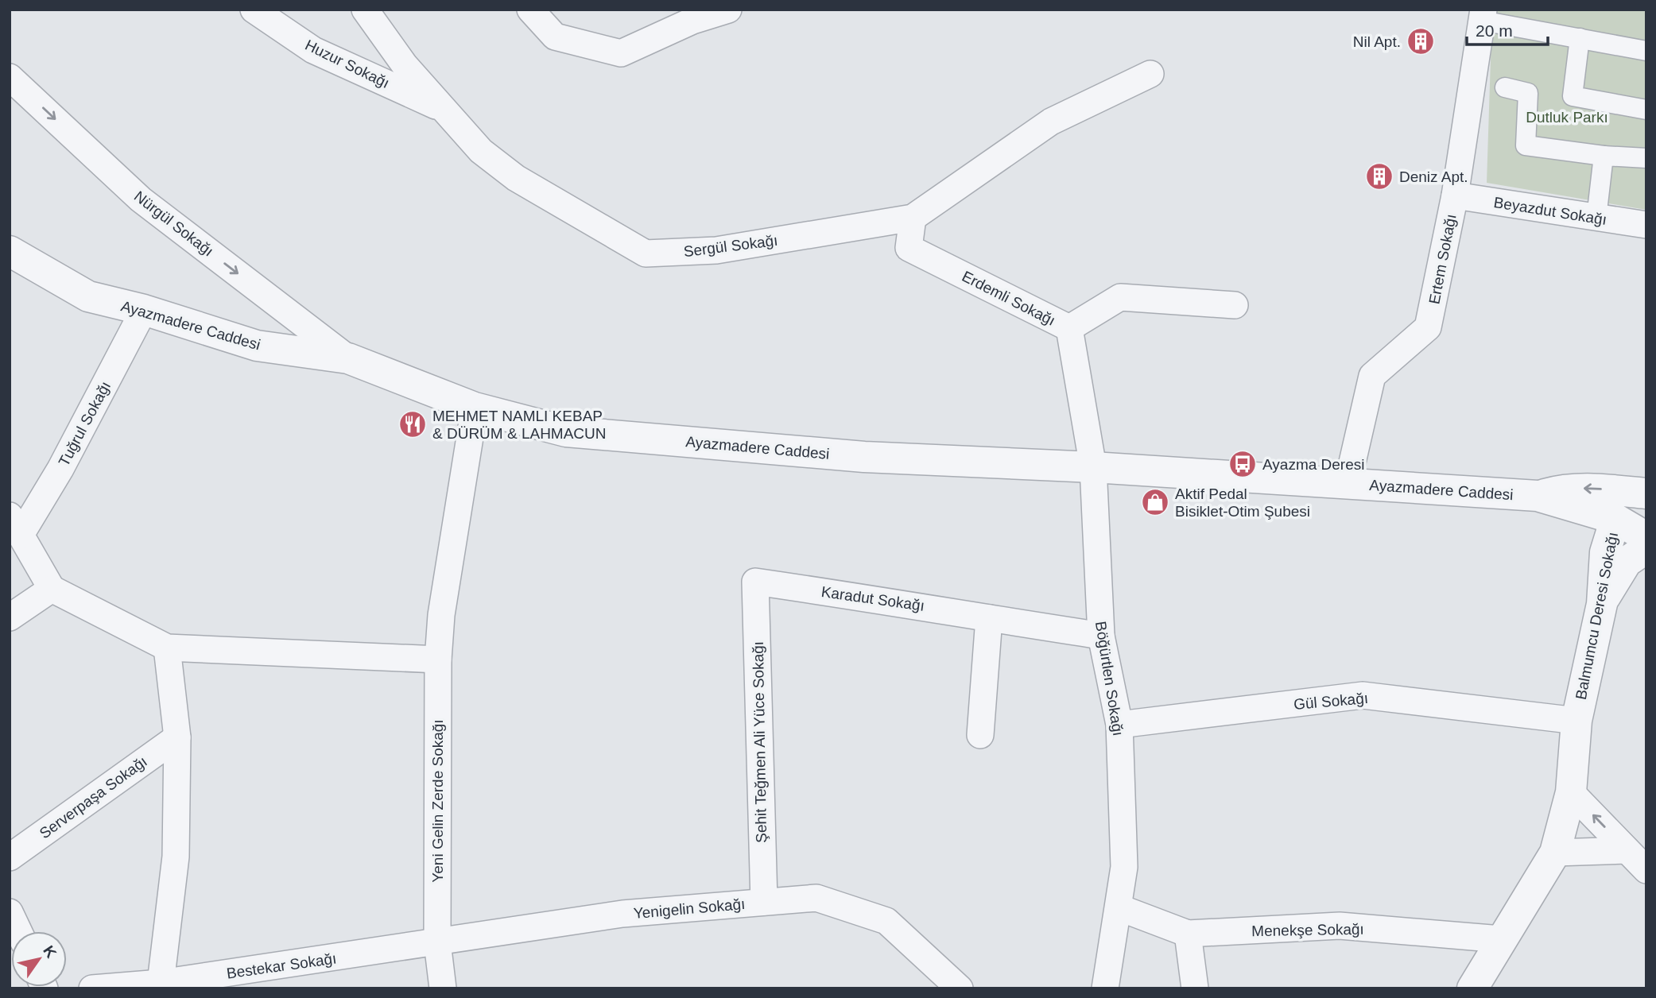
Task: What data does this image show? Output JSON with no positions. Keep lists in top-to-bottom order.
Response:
{
  "streets": {
    "street": [
      "Huzur Sokağı",
      "Beyazdut Sokağı",
      "Nürgül Sokağı",
      "Sergül Sokağı",
      "Ertem Sokağı",
      "Erdemli Sokağı",
      "Ayazmadere Caddesi",
      "Tuğrul Sokağı",
      "Karadut Sokağı",
      "Balmumcu Deresi Sokağı",
      "Böğürtlen Sokağı",
      "Gül Sokağı",
      "Şehit Teğmen Ali Yüce Sokağı",
      "Serverpaşa Sokağı",
      "Yeni Gelin Zerde Sokağı",
      "Yenigelin Sokağı",
      "Menekşe Sokağı",
      "Bestekar Sokağı"
    ]
  },
  "crossings": [
    ["Huzur Sokağı", "Sergül Sokağı"],
    ["Beyazdut Sokağı", "Ertem Sokağı"],
    ["Nürgül Sokağı", "Ayazmadere Caddesi"],
    ["Sergül Sokağı", "Erdemli Sokağı"],
    ["Ertem Sokağı", "Ayazmadere Caddesi"],
    ["Erdemli Sokağı", "Ayazmadere Caddesi"],
    ["Erdemli Sokağı", "Böğürtlen Sokağı"],
    ["Ayazmadere Caddesi", "Tuğrul Sokağı"],
    ["Ayazmadere Caddesi", "Balmumcu Deresi Sokağı"],
    ["Ayazmadere Caddesi", "Böğürtlen Sokağı"],
    ["Ayazmadere Caddesi", "Yeni Gelin Zerde Sokağı"],
    ["Karadut Sokağı", "Böğürtlen Sokağı"],
    ["Karadut Sokağı", "Şehit Teğmen Ali Yüce Sokağı"],
    ["Balmumcu Deresi Sokağı", "Gül Sokağı"],
    ["Balmumcu Deresi Sokağı", "Menekşe Sokağı"],
    ["Böğürtlen Sokağı", "Gül Sokağı"],
    ["Böğürtlen Sokağı", "Menekşe Sokağı"],
    ["Şehit Teğmen Ali Yüce Sokağı", "Yenigelin Sokağı"],
    ["Yeni Gelin Zerde Sokağı", "Yenigelin Sokağı"],
    ["Yeni Gelin Zerde Sokağı", "Bestekar Sokağı"],
    ["Yenigelin Sokağı", "Bestekar Sokağı"]
  ],
  "one_way": ["Nürgül Sokağı"],
  "parks": ["Dutluk Parkı"],
  "places": {
    "building": ["Nil Apt.", "Deniz Apt."],
    "restaurant": ["MEHMET NAMLI KEBAP & DÜRÜM & LAHMACUN"],
    "bus stop": ["Ayazma Deresi"],
    "shop": ["Aktif Pedal Bisiklet-Otim Şubesi"]
  },
  "scale_bar": "20 m",
  "north": "top right"
}
